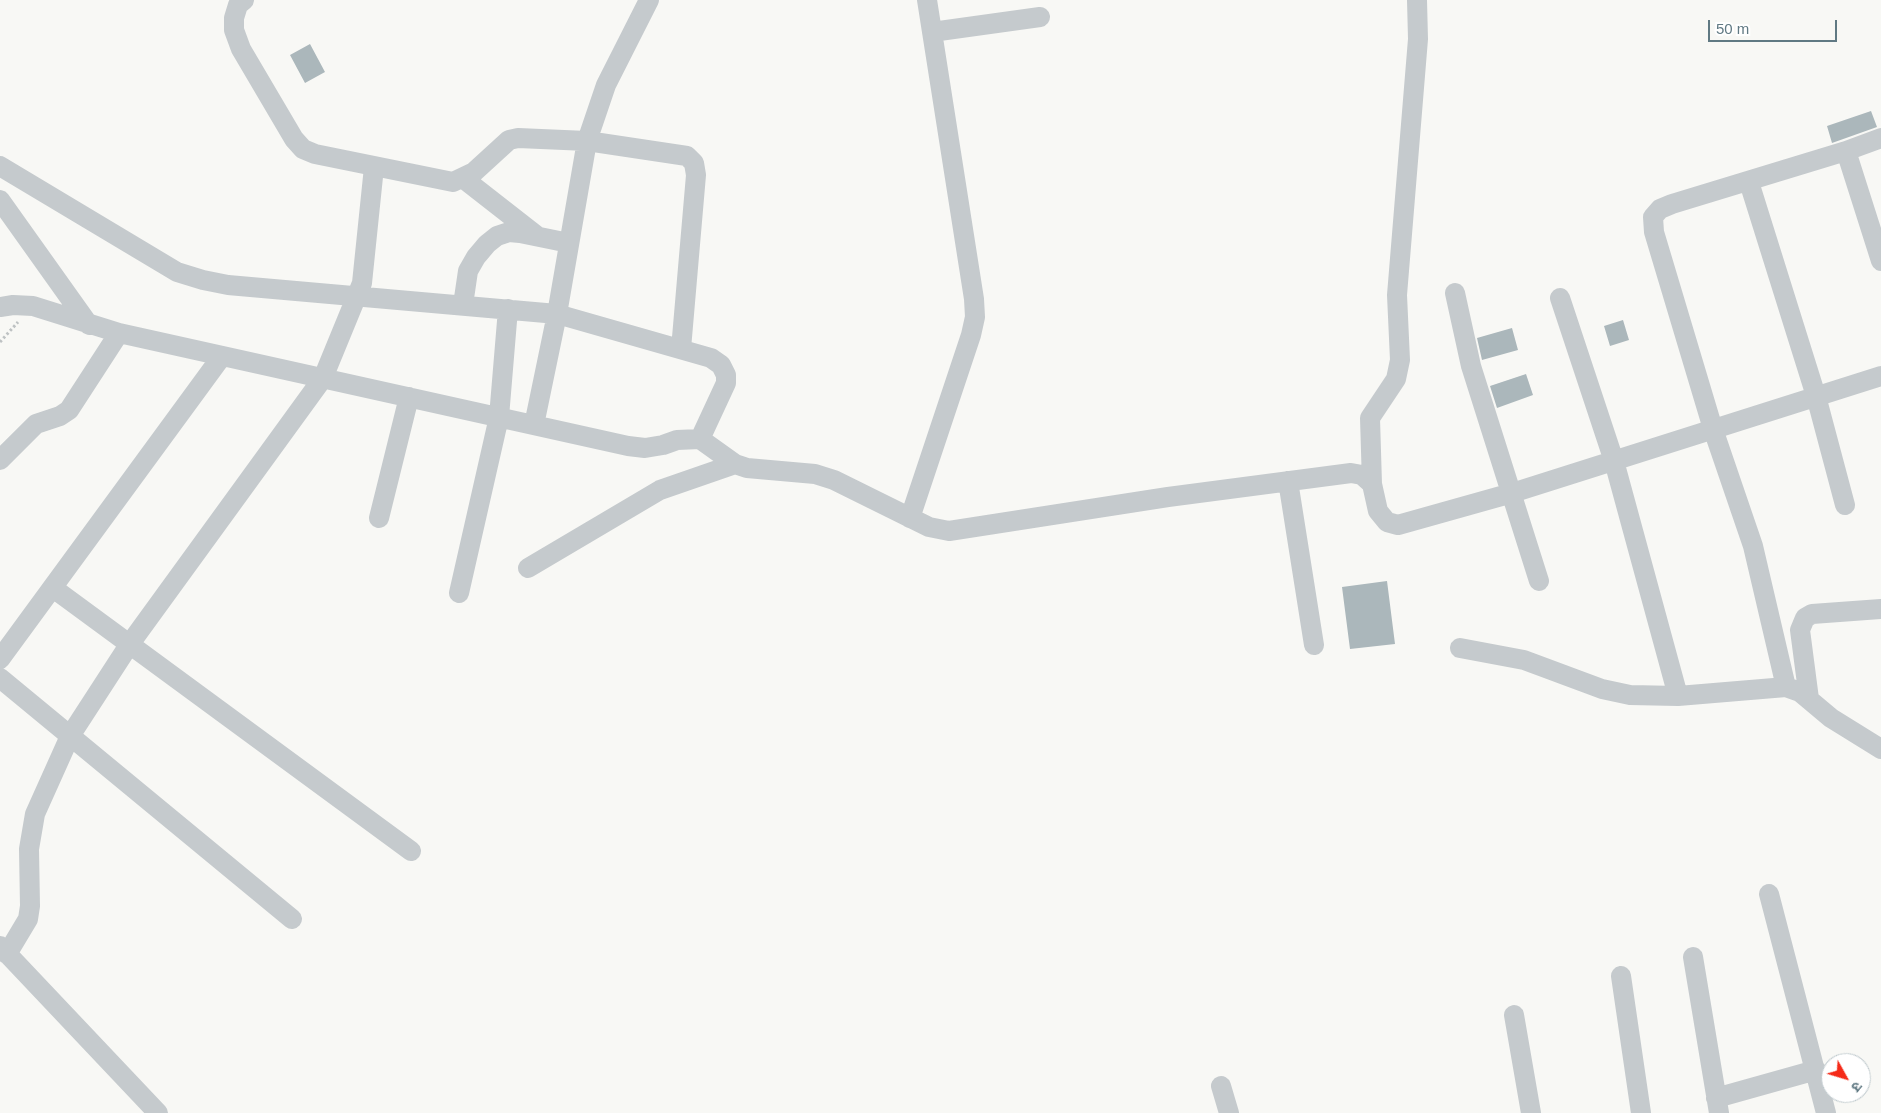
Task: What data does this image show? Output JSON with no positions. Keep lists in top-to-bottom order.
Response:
{
  "scale_bar": "50 m",
  "north": "bottom right"
}
